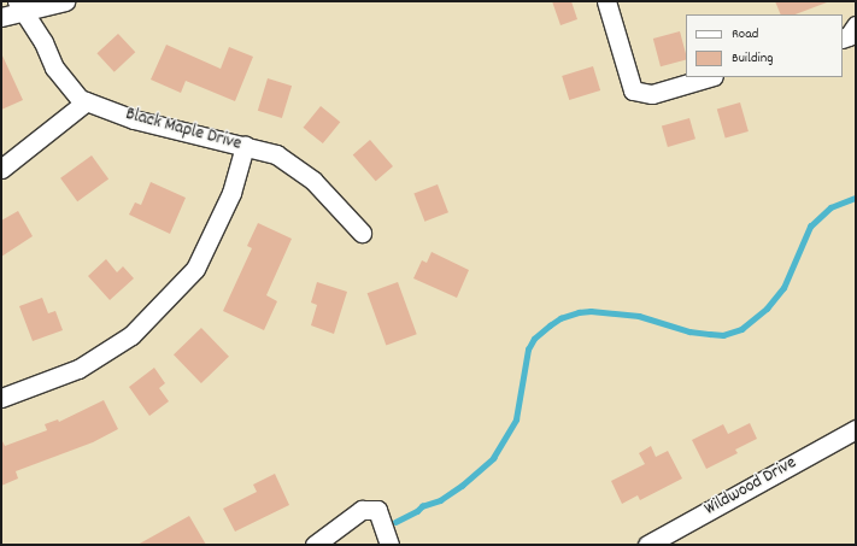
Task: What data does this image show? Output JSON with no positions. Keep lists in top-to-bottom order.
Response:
{
  "streets": {
    "street": ["Black Maple Drive", "Wildwood Drive"]
  },
  "legend": ["Road", "Building"]
}
